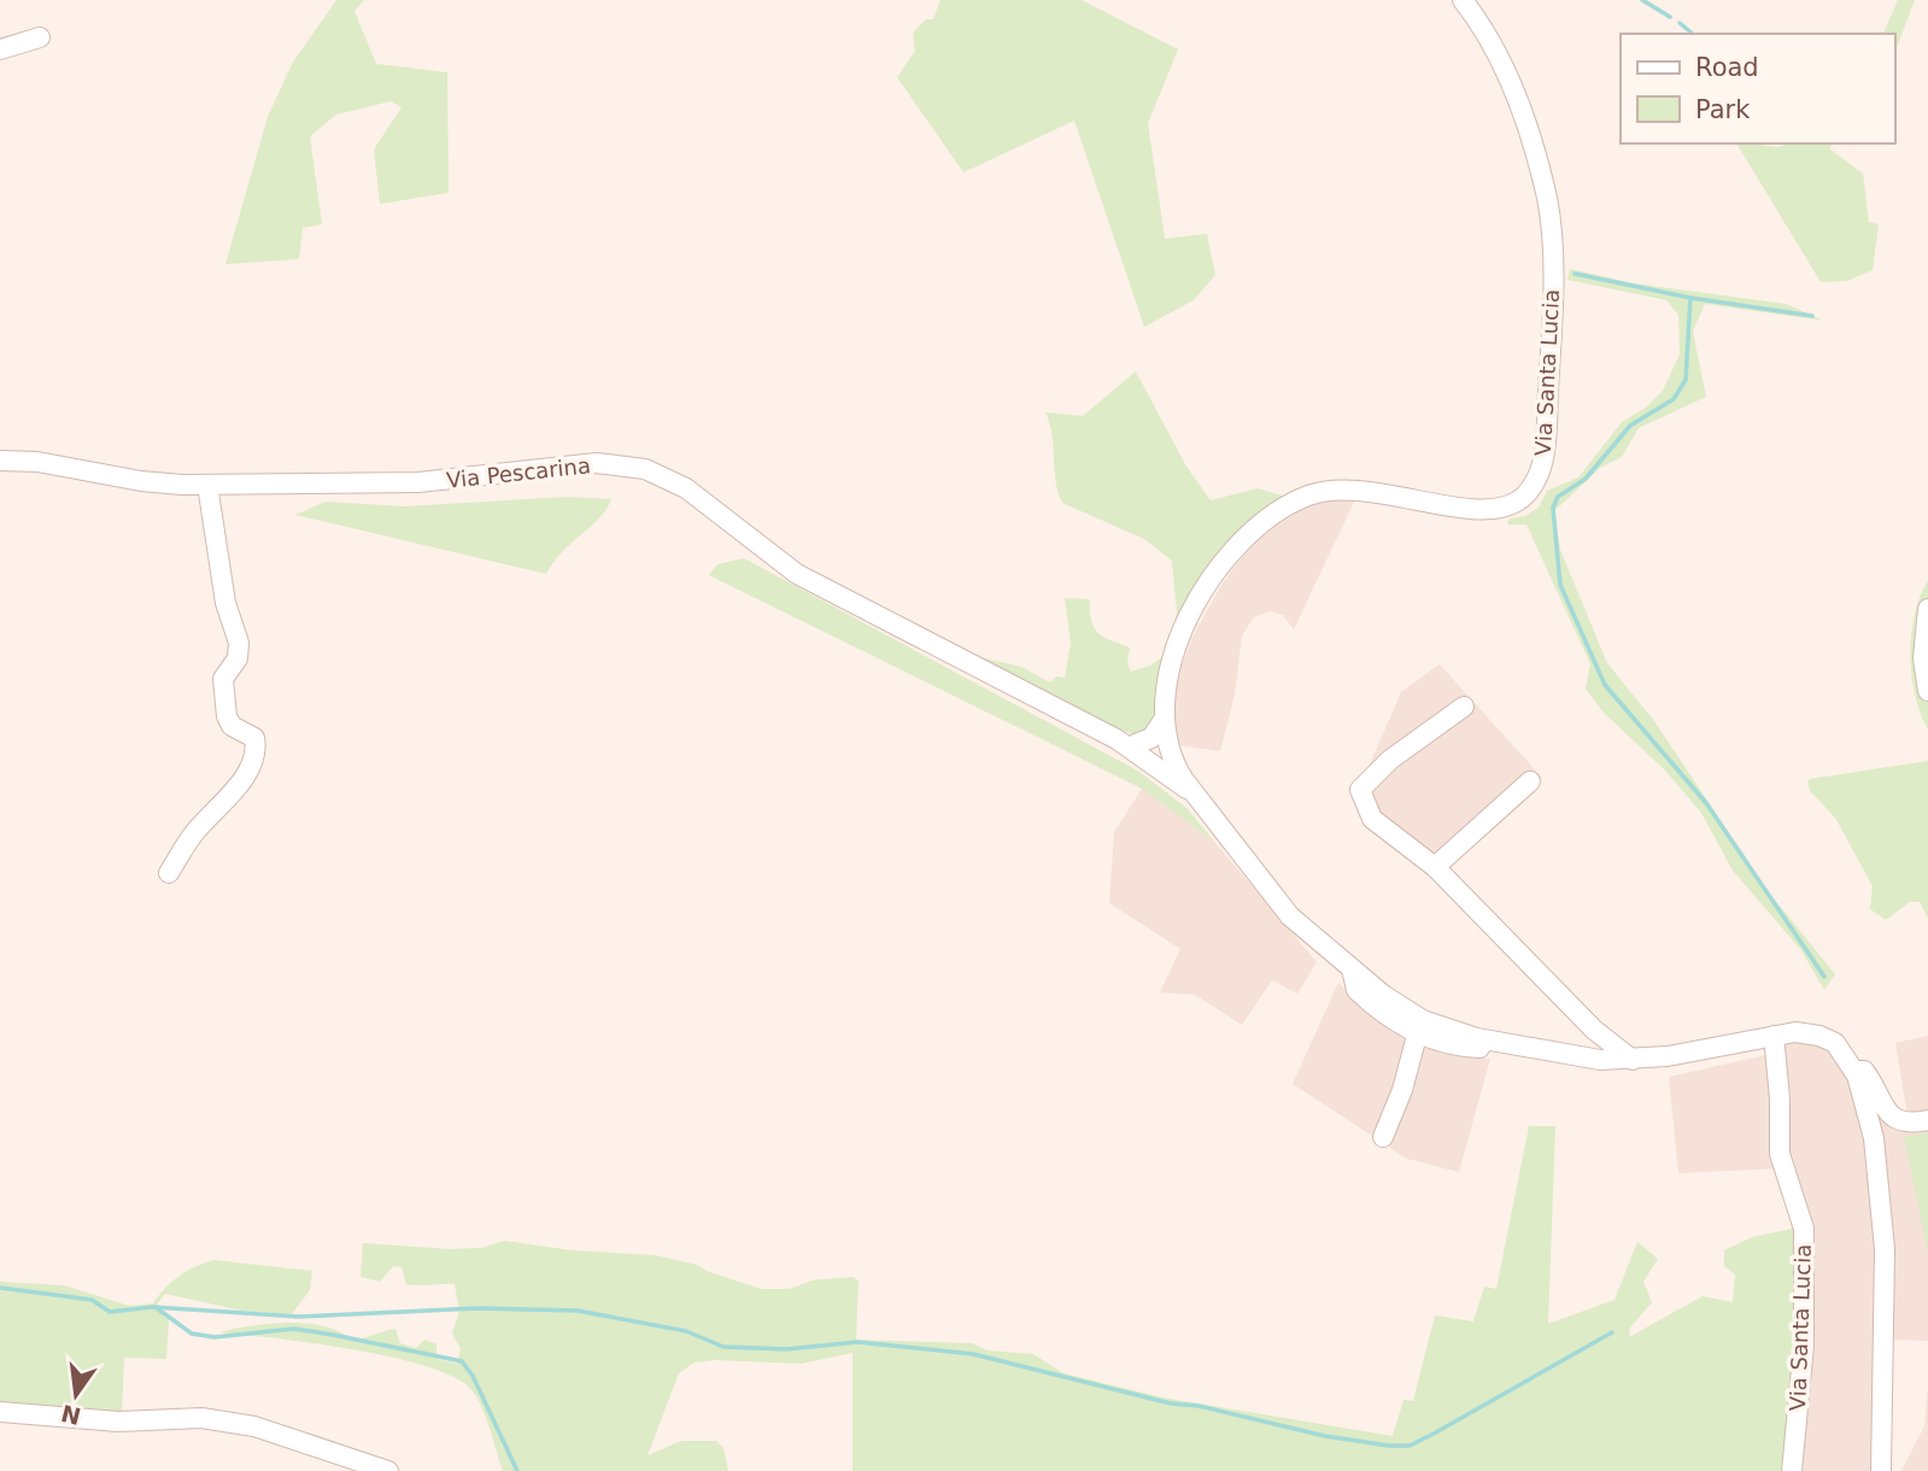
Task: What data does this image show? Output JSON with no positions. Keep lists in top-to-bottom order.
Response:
{
  "streets": {
    "street": ["Via Santa Lucia", "Via Pescarina"]
  },
  "crossings": [
    ["Via Santa Lucia", "Via Pescarina"]
  ],
  "legend": ["Road", "Park"],
  "north": "bottom"
}
